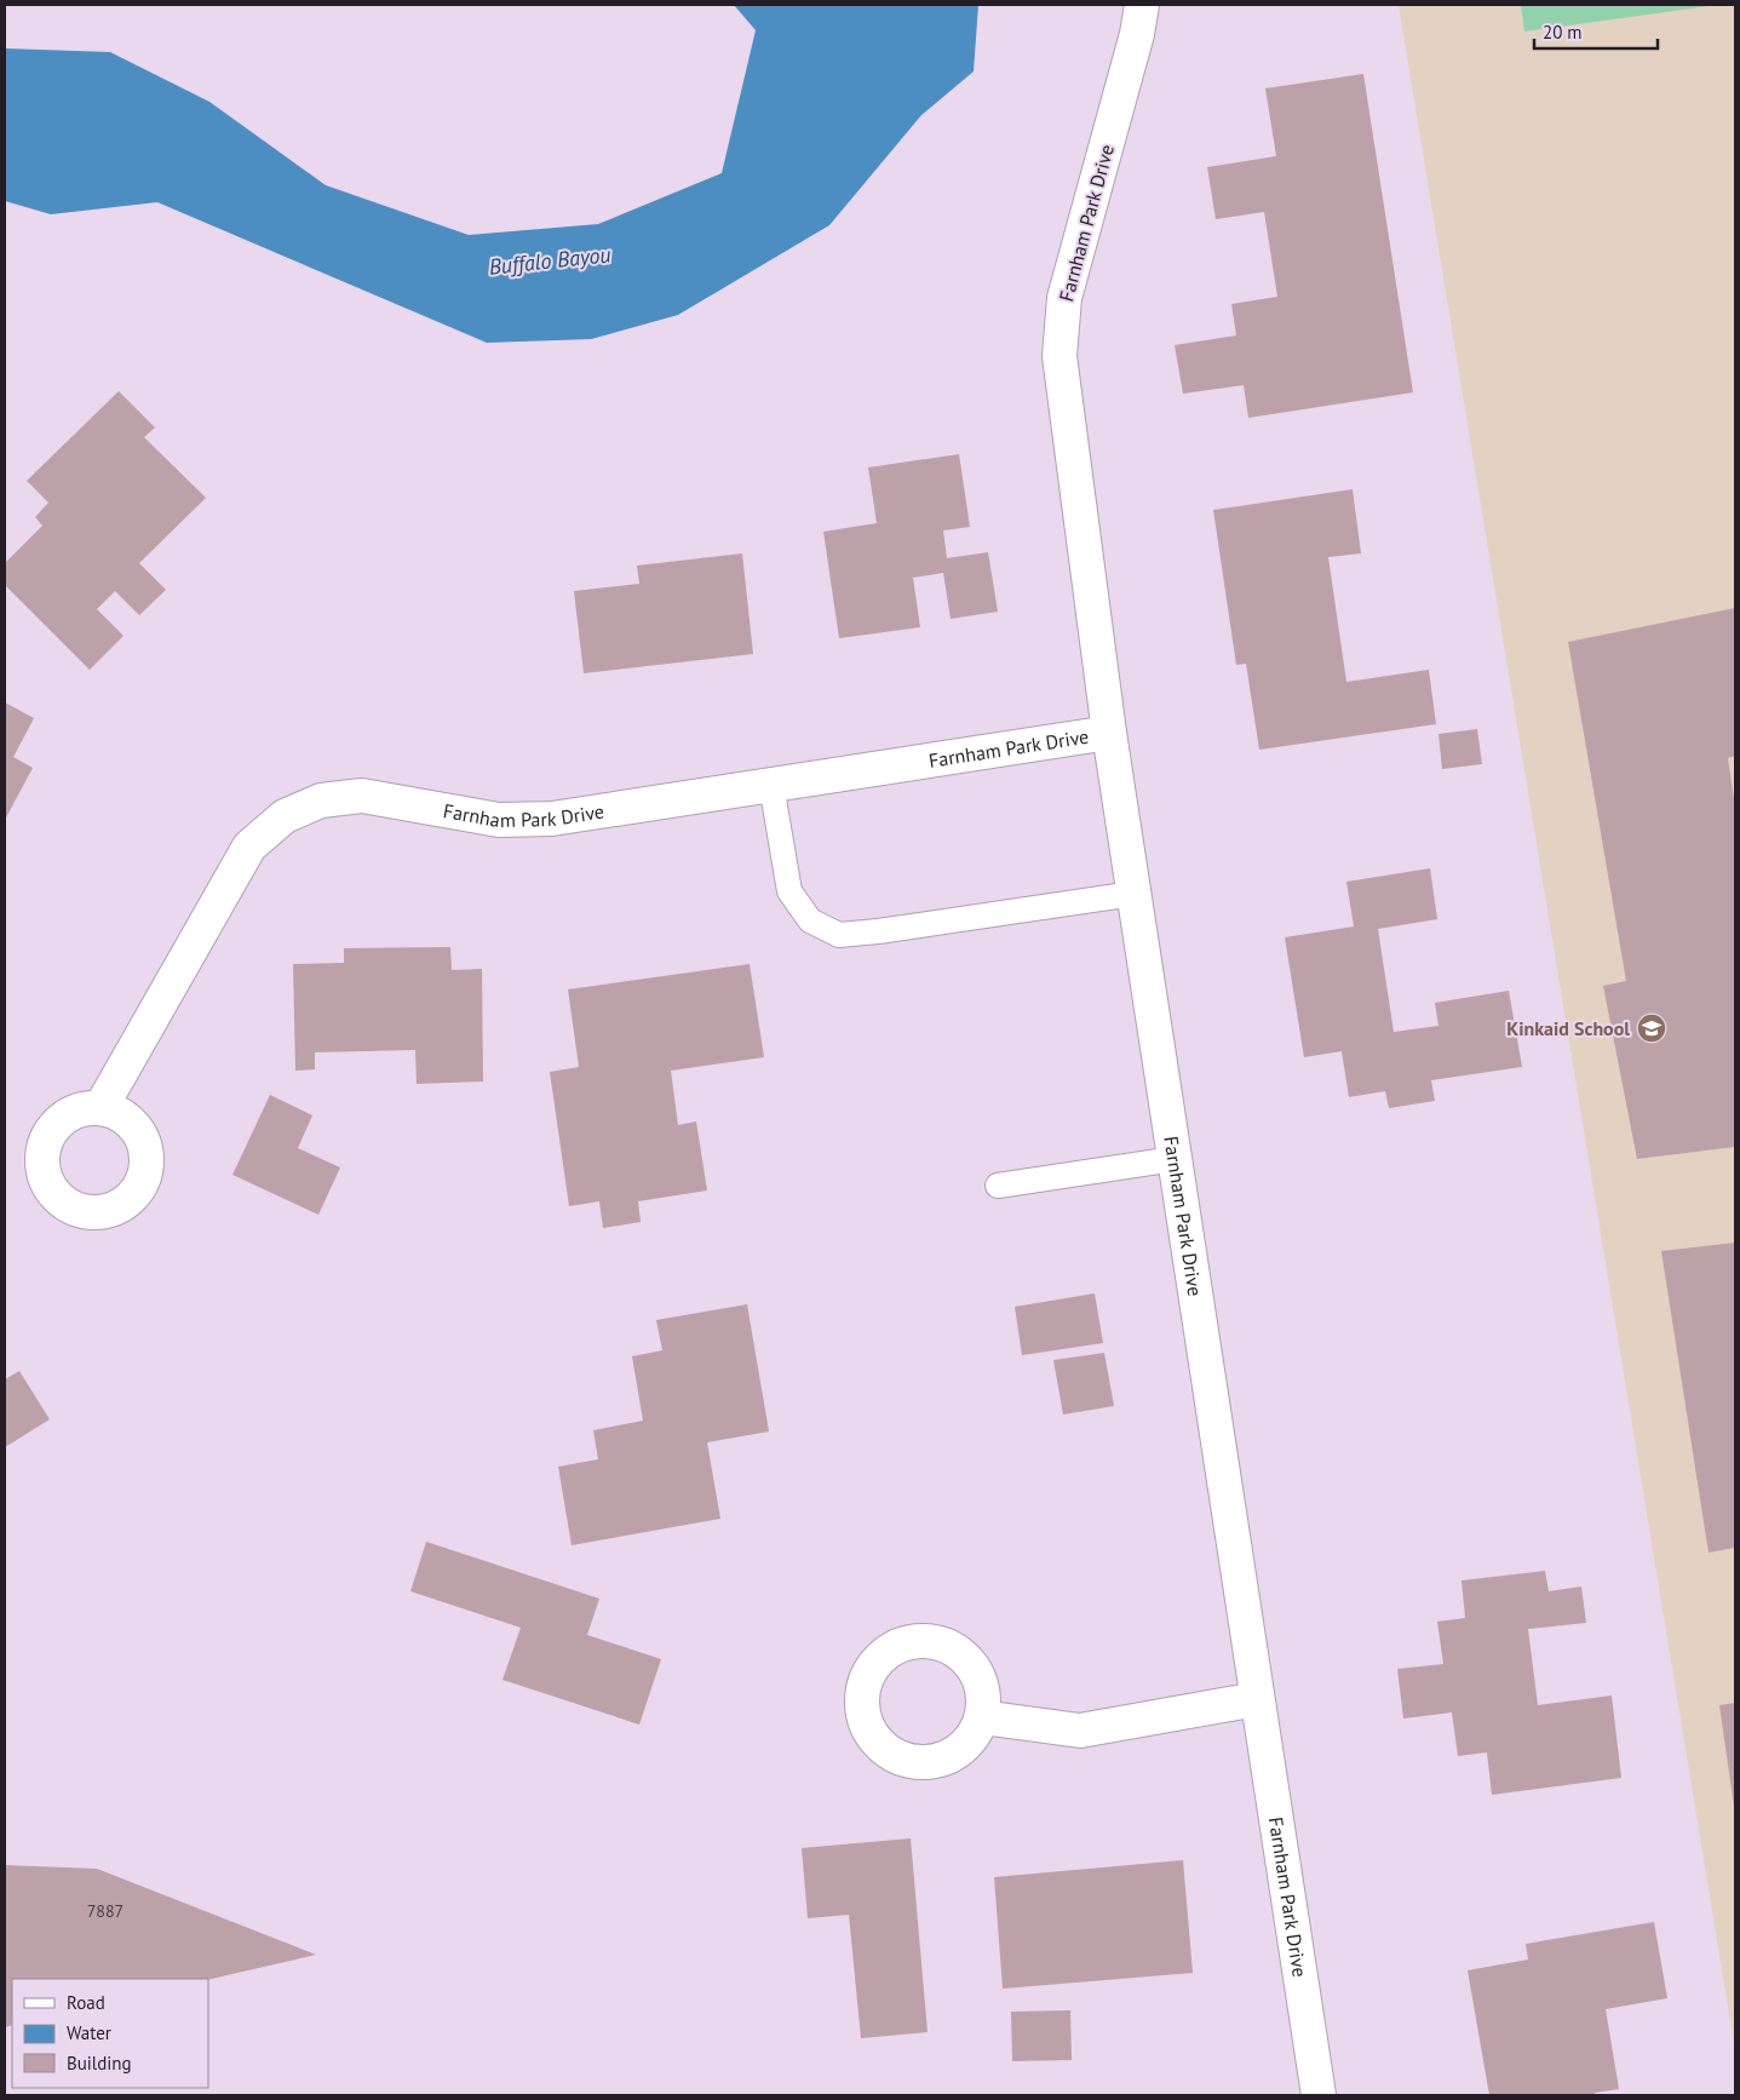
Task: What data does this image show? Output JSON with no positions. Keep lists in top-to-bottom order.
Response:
{
  "streets": {
    "street": ["Farnham Park Drive"]
  },
  "water": ["Buffalo Bayou"],
  "places": {
    "school or university": ["Kinkaid School"]
  },
  "house_numbers": ["7887"],
  "legend": ["Road", "Water", "Building"],
  "scale_bar": "20 m"
}
